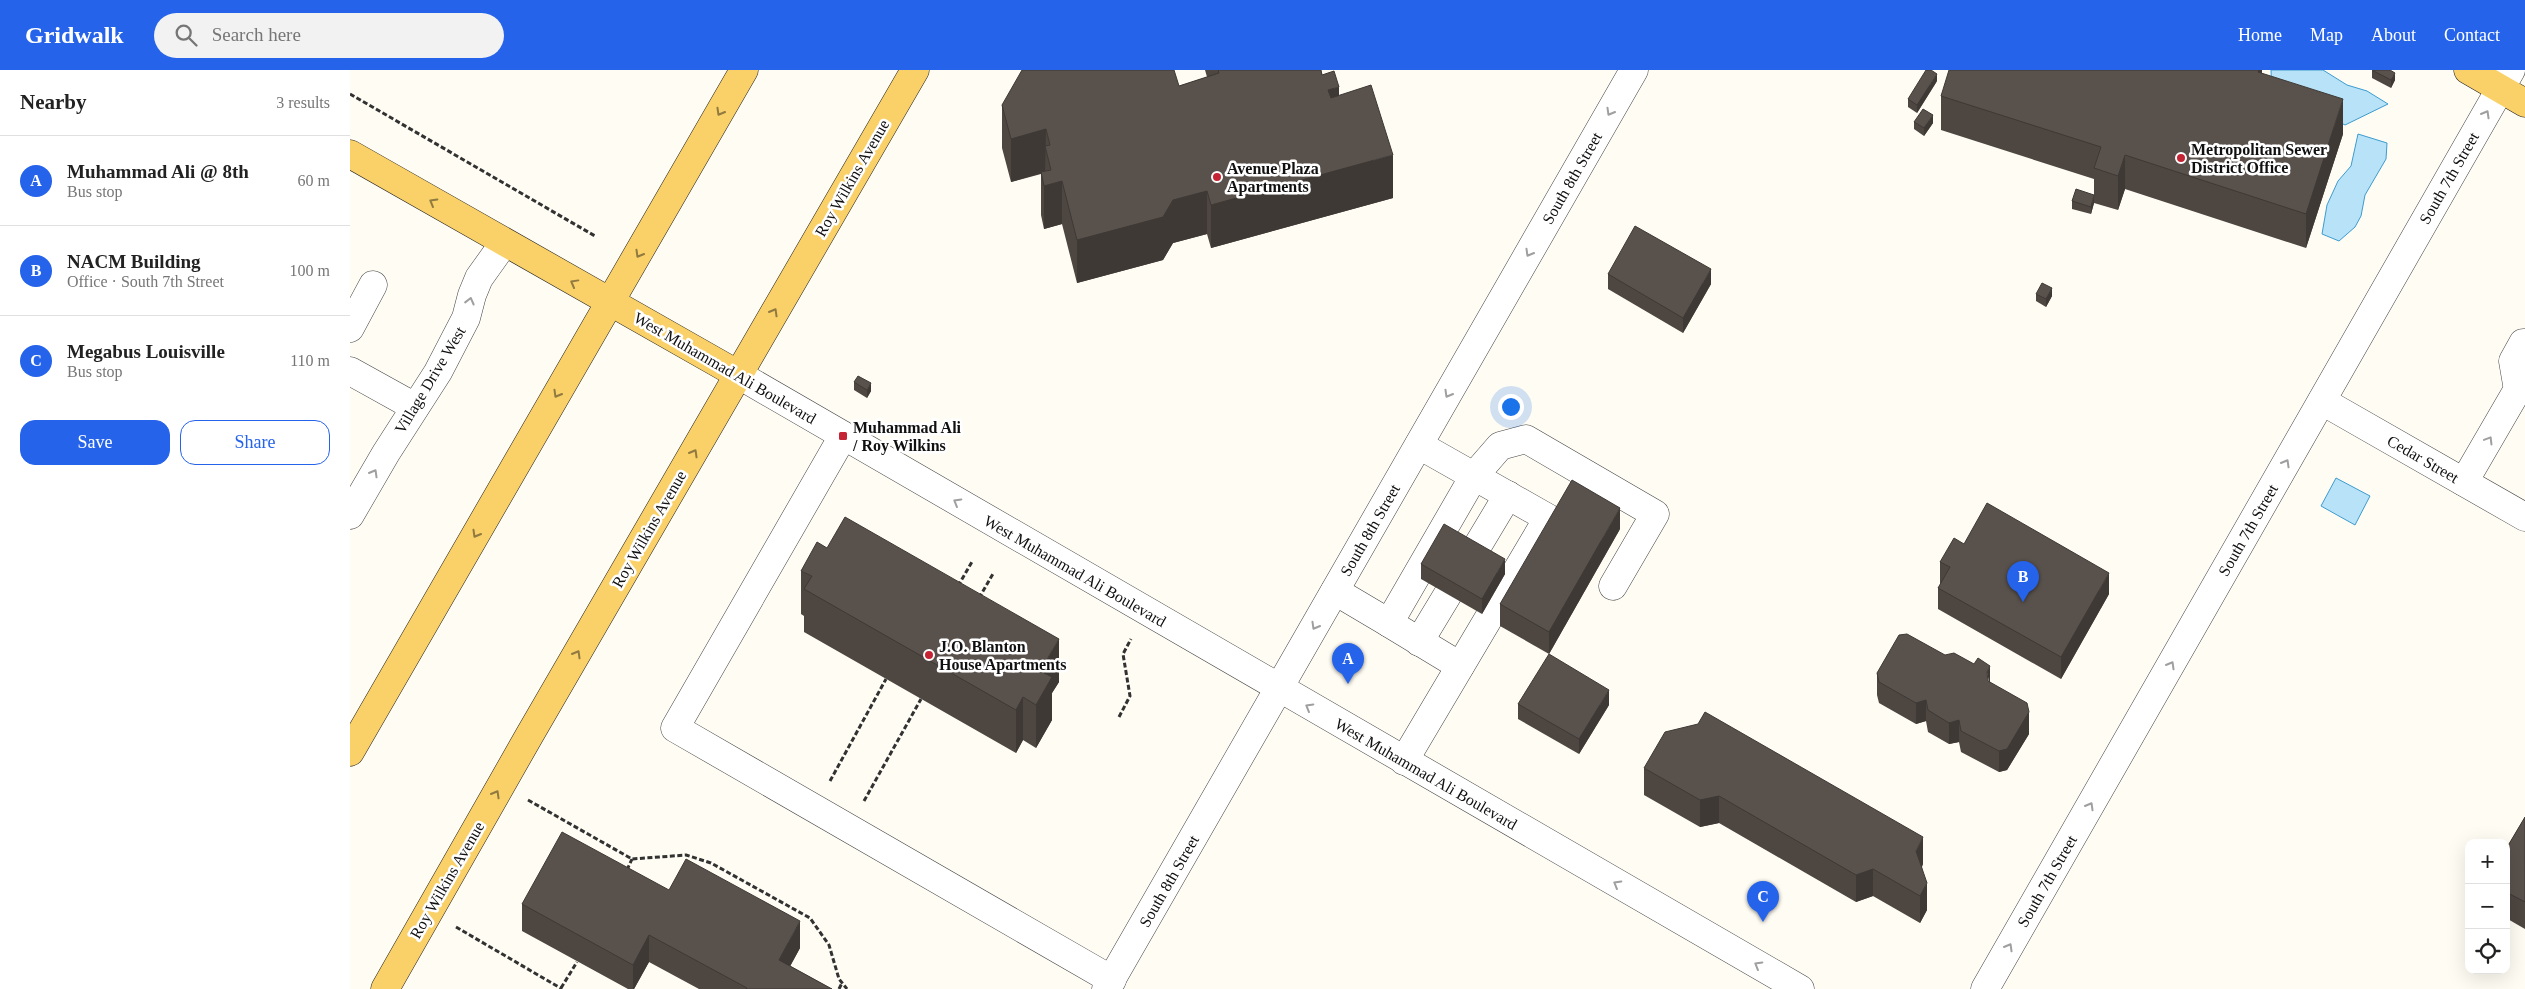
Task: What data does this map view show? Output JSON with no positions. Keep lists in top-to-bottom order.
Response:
{
  "streets": {
    "main road": ["Roy Wilkins Avenue", "West Muhammad Ali Boulevard"],
    "street": [
      "South 8th Street",
      "South 7th Street",
      "Village Drive West",
      "Cedar Street"
    ]
  },
  "crossings": [
    ["Roy Wilkins Avenue", "West Muhammad Ali Boulevard"],
    ["South 8th Street", "West Muhammad Ali Boulevard"],
    ["South 7th Street", "Cedar Street"],
    ["West Muhammad Ali Boulevard", "Village Drive West"]
  ],
  "one_way": [
    "South 8th Street",
    "South 7th Street",
    "West Muhammad Ali Boulevard",
    "Village Drive West"
  ],
  "places": {
    "other": ["Metropolitan Sewer District Office", "Avenue Plaza Apartments", "J.O. Blanton House Apartments"],
    "transit": ["Muhammad Ali / Roy Wilkins"]
  },
  "page": {
    "header": "Gridwalk",
    "search": "Search here",
    "nav": [
      "Home",
      "Map",
      "About",
      "Contact"
    ],
    "heading": ["Nearby", "3 results"],
    "list": [
      {
        "mark": "A",
        "name": "Muhammad Ali @ 8th",
        "note": "Bus stop",
        "value": "60 m"
      },
      {
        "mark": "B",
        "name": "NACM Building",
        "note": "Office · South 7th Street",
        "value": "100 m"
      },
      {
        "mark": "C",
        "name": "Megabus Louisville",
        "note": "Bus stop",
        "value": "110 m"
      }
    ],
    "buttons": ["Save", "Share"],
    "pins": ["B", "A", "C"],
    "map_buttons": ["+", "−"]
  }
}
